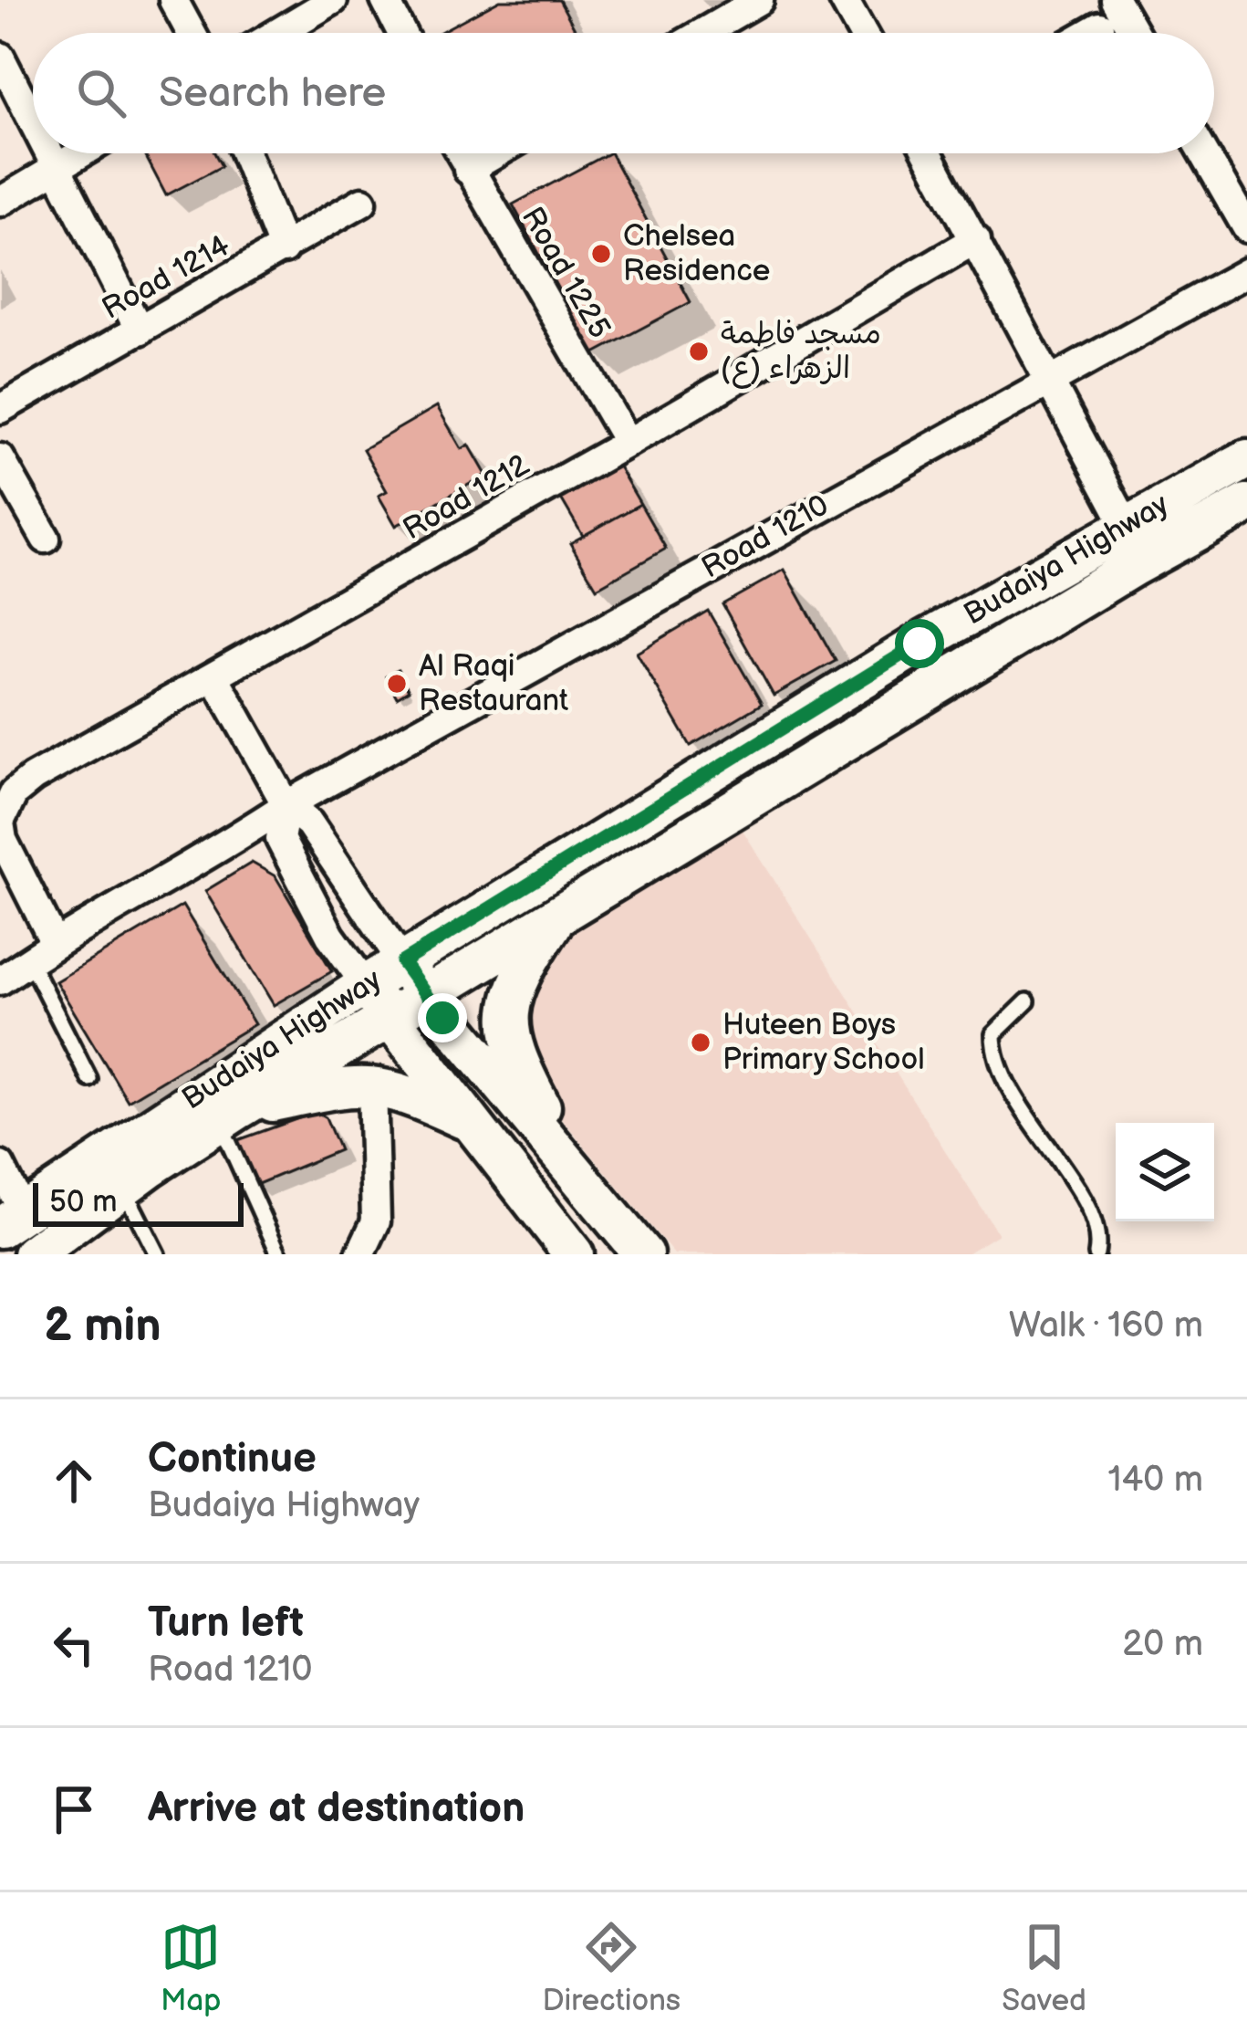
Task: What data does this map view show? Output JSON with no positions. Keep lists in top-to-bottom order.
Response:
{
  "streets": {
    "street": [
      "Road 1225",
      "Road 1214",
      "Road 1212",
      "Road 1210",
      "Budaiya Highway"
    ]
  },
  "crossings": [
    ["Road 1225", "Road 1212"],
    ["Road 1212", "Road 1210"]
  ],
  "places": [
    "Chelsea Residence",
    "مسجد فاطمة الزهراء (ع)",
    "Al Raqi Restaurant",
    "Huteen Boys Primary School"
  ],
  "scale_bar": "50 m",
  "page": {
    "search": "Search here",
    "scale": "50 m",
    "heading": ["2 min", "Walk · 160 m"],
    "list": [
      ["Continue", "Budaiya Highway", "140 m"],
      ["Turn left", "Road 1210", "20 m"],
      "Arrive at destination"
    ],
    "nav": ["Map", "Directions", "Saved"]
  }
}
